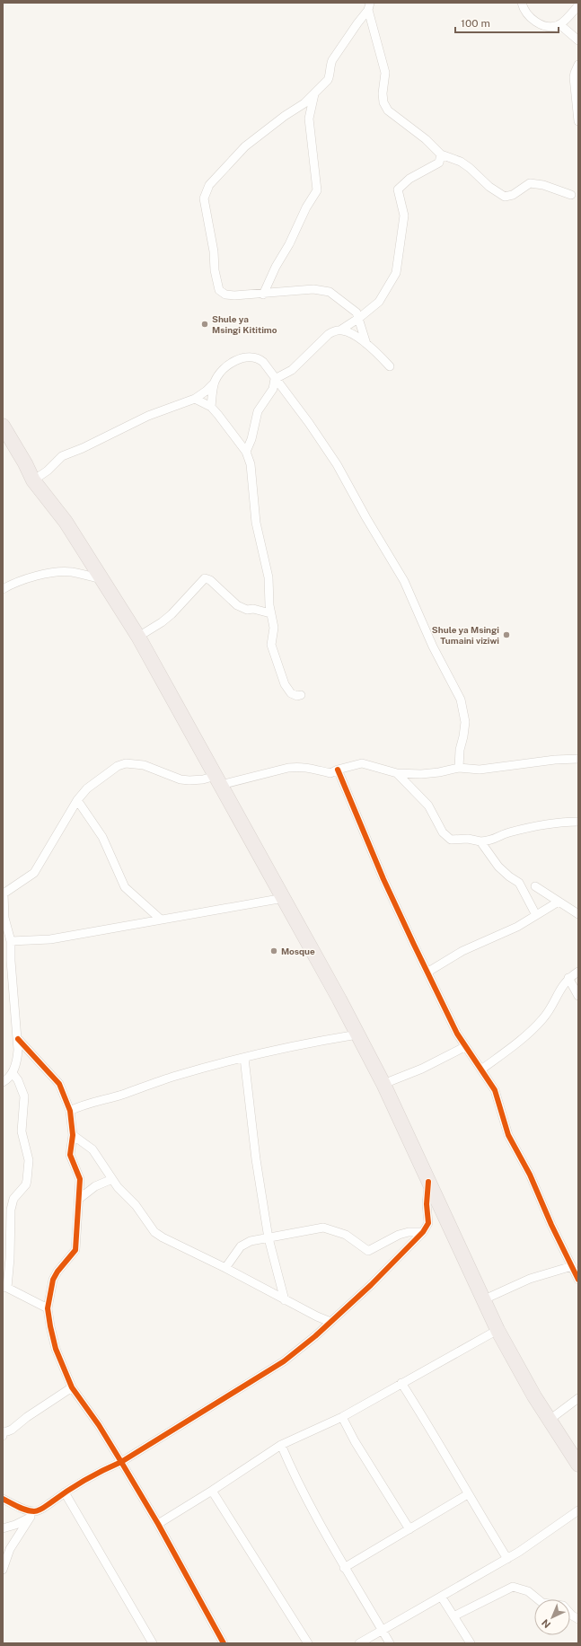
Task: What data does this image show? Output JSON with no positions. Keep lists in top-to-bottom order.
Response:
{
  "places": ["Shule ya Msingi Kititimo", "Shule ya Msingi Tumaini viziwi", "Mosque"],
  "scale_bar": "100 m",
  "north": "bottom left"
}
